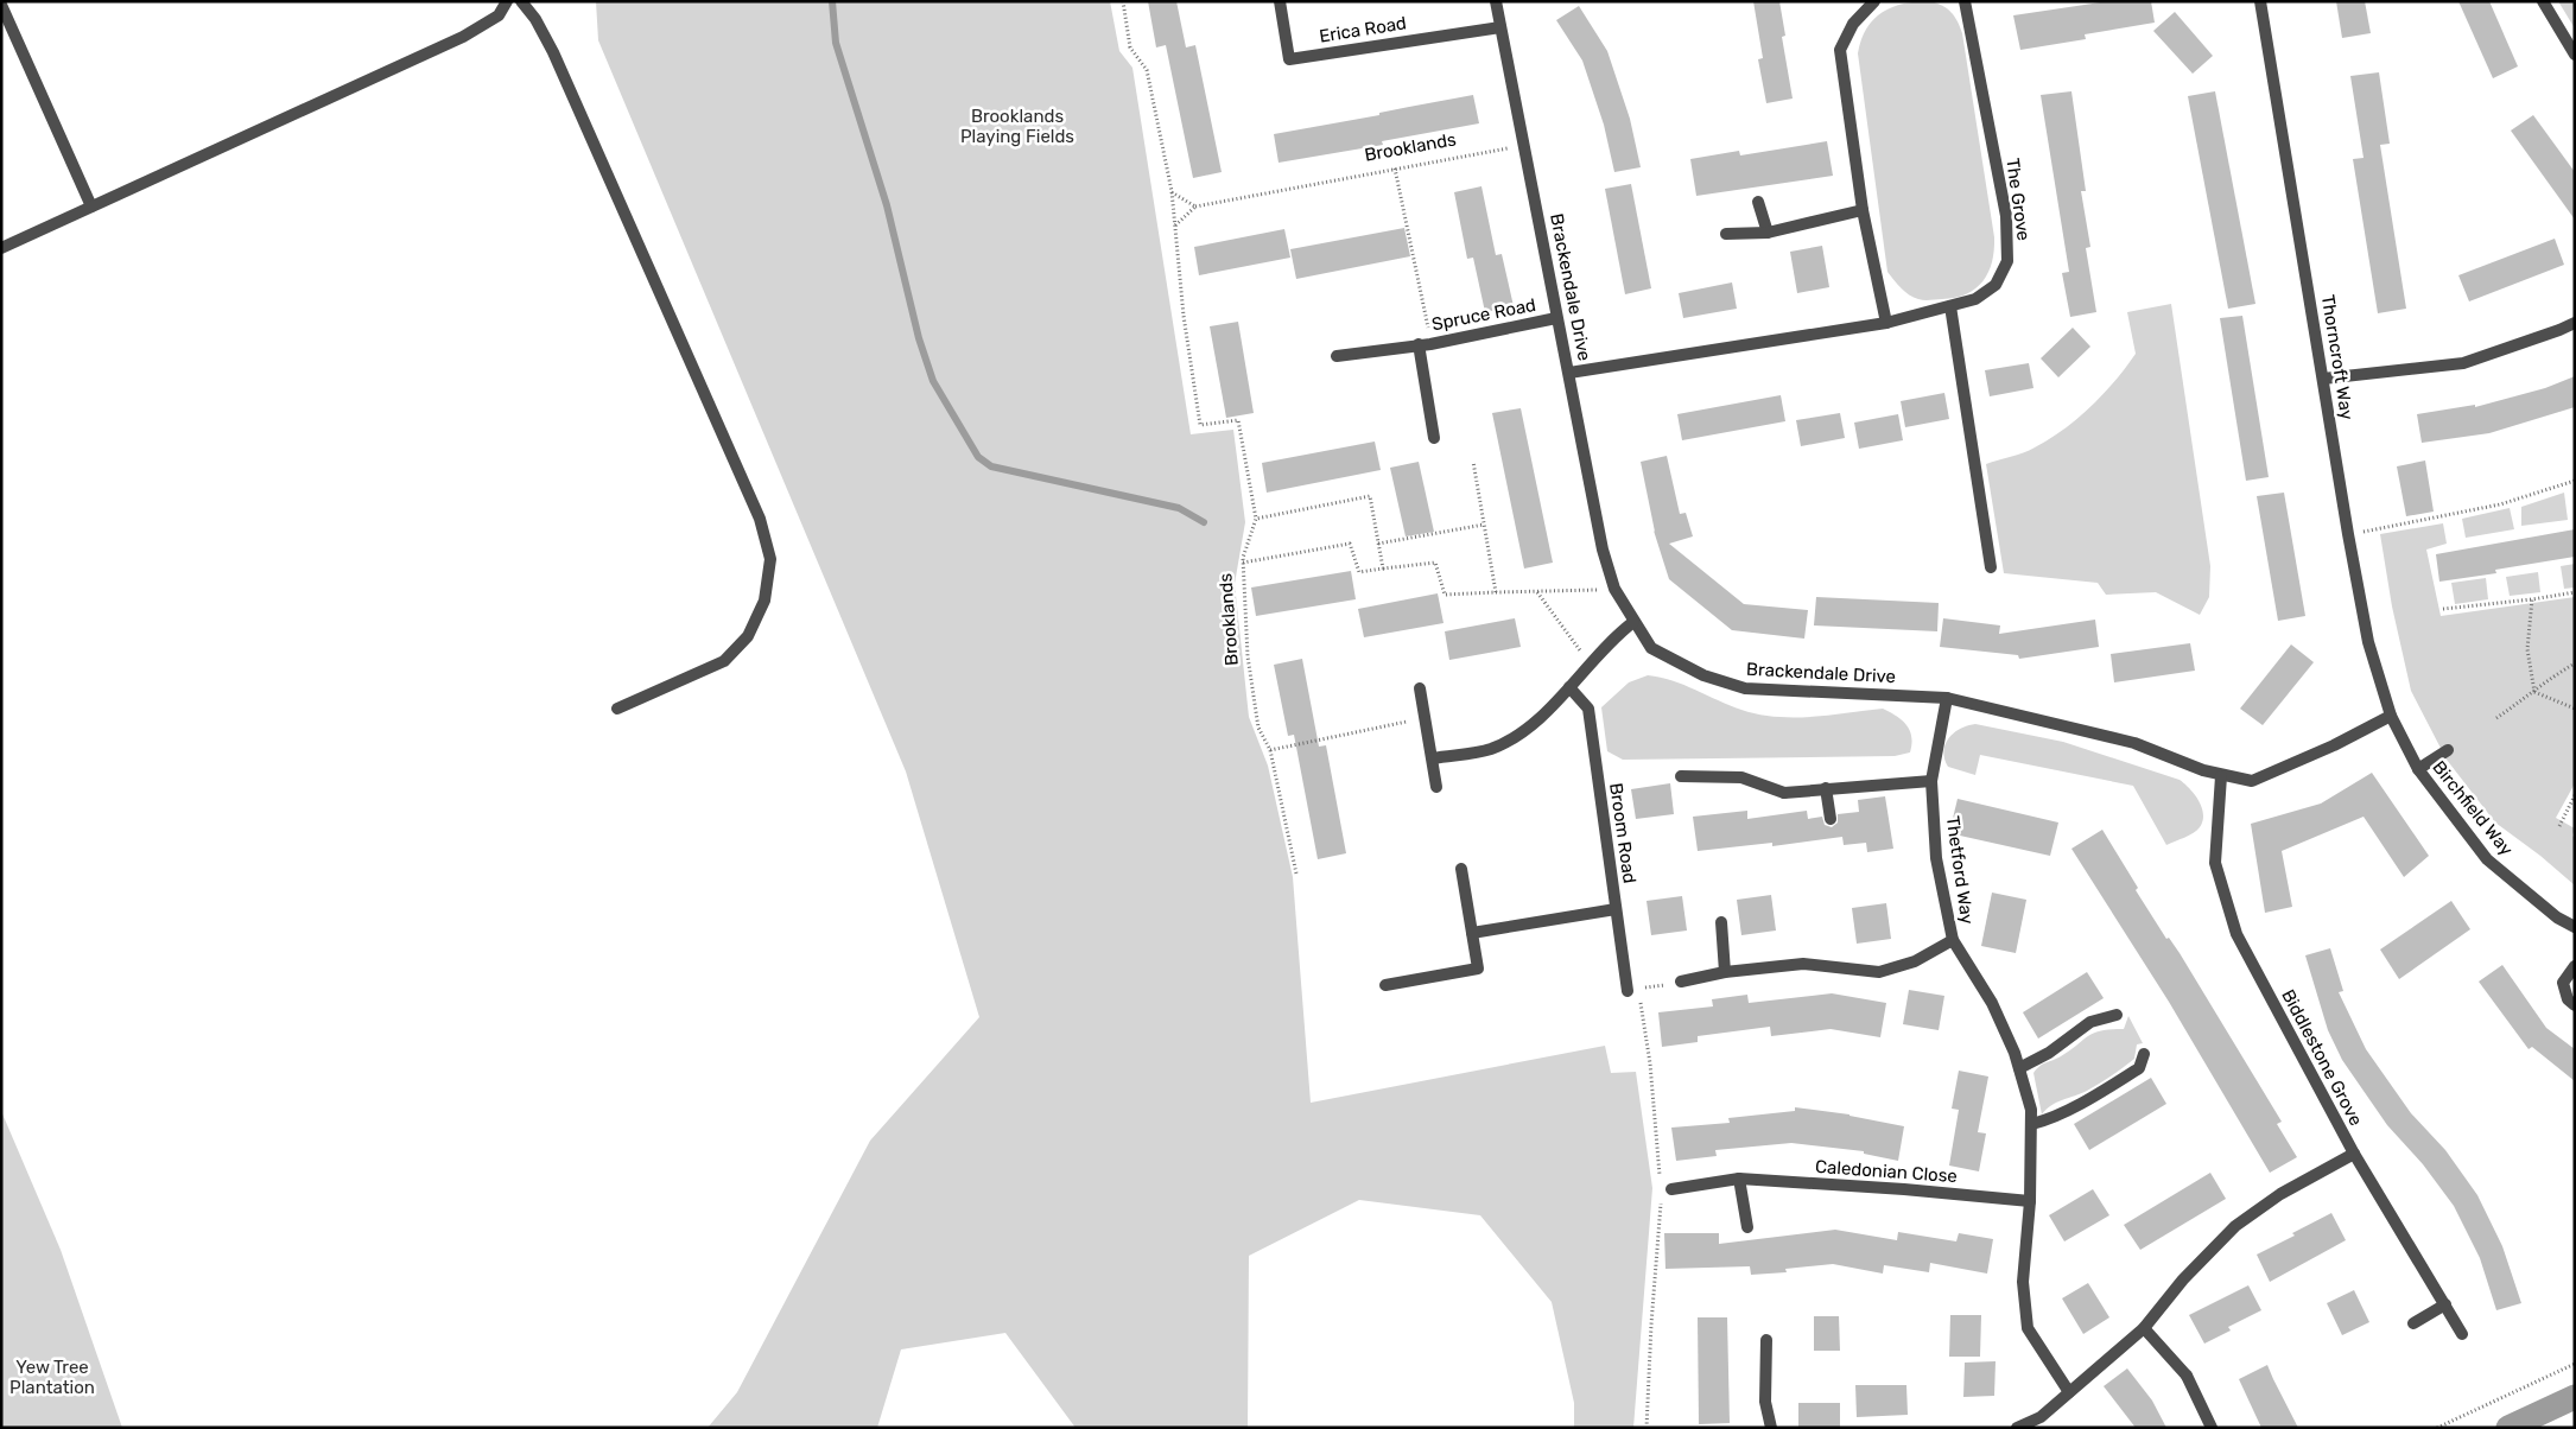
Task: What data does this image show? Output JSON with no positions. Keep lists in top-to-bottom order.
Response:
{
  "streets": {
    "street": [
      "Erica Road",
      "The Grove",
      "Brackendale Drive",
      "Spruce Road",
      "Thorncroft Way",
      "Birchfield Way",
      "Broom Road",
      "Thetford Way",
      "Biddlestone Grove",
      "Caledonian Close"
    ],
    "path": ["Brooklands"]
  },
  "crossings": [
    ["Erica Road", "Brackendale Drive"],
    ["Brooklands", "Brackendale Drive"],
    ["The Grove", "Brackendale Drive"],
    ["Brackendale Drive", "Spruce Road"],
    ["Brackendale Drive", "Thorncroft Way"],
    ["Brackendale Drive", "Birchfield Way"],
    ["Brackendale Drive", "Thetford Way"],
    ["Brackendale Drive", "Biddlestone Grove"],
    ["Thorncroft Way", "Birchfield Way"],
    ["Thetford Way", "Caledonian Close"]
  ],
  "parks": ["Brooklands Playing Fields", "Yew Tree Plantation"]
}
